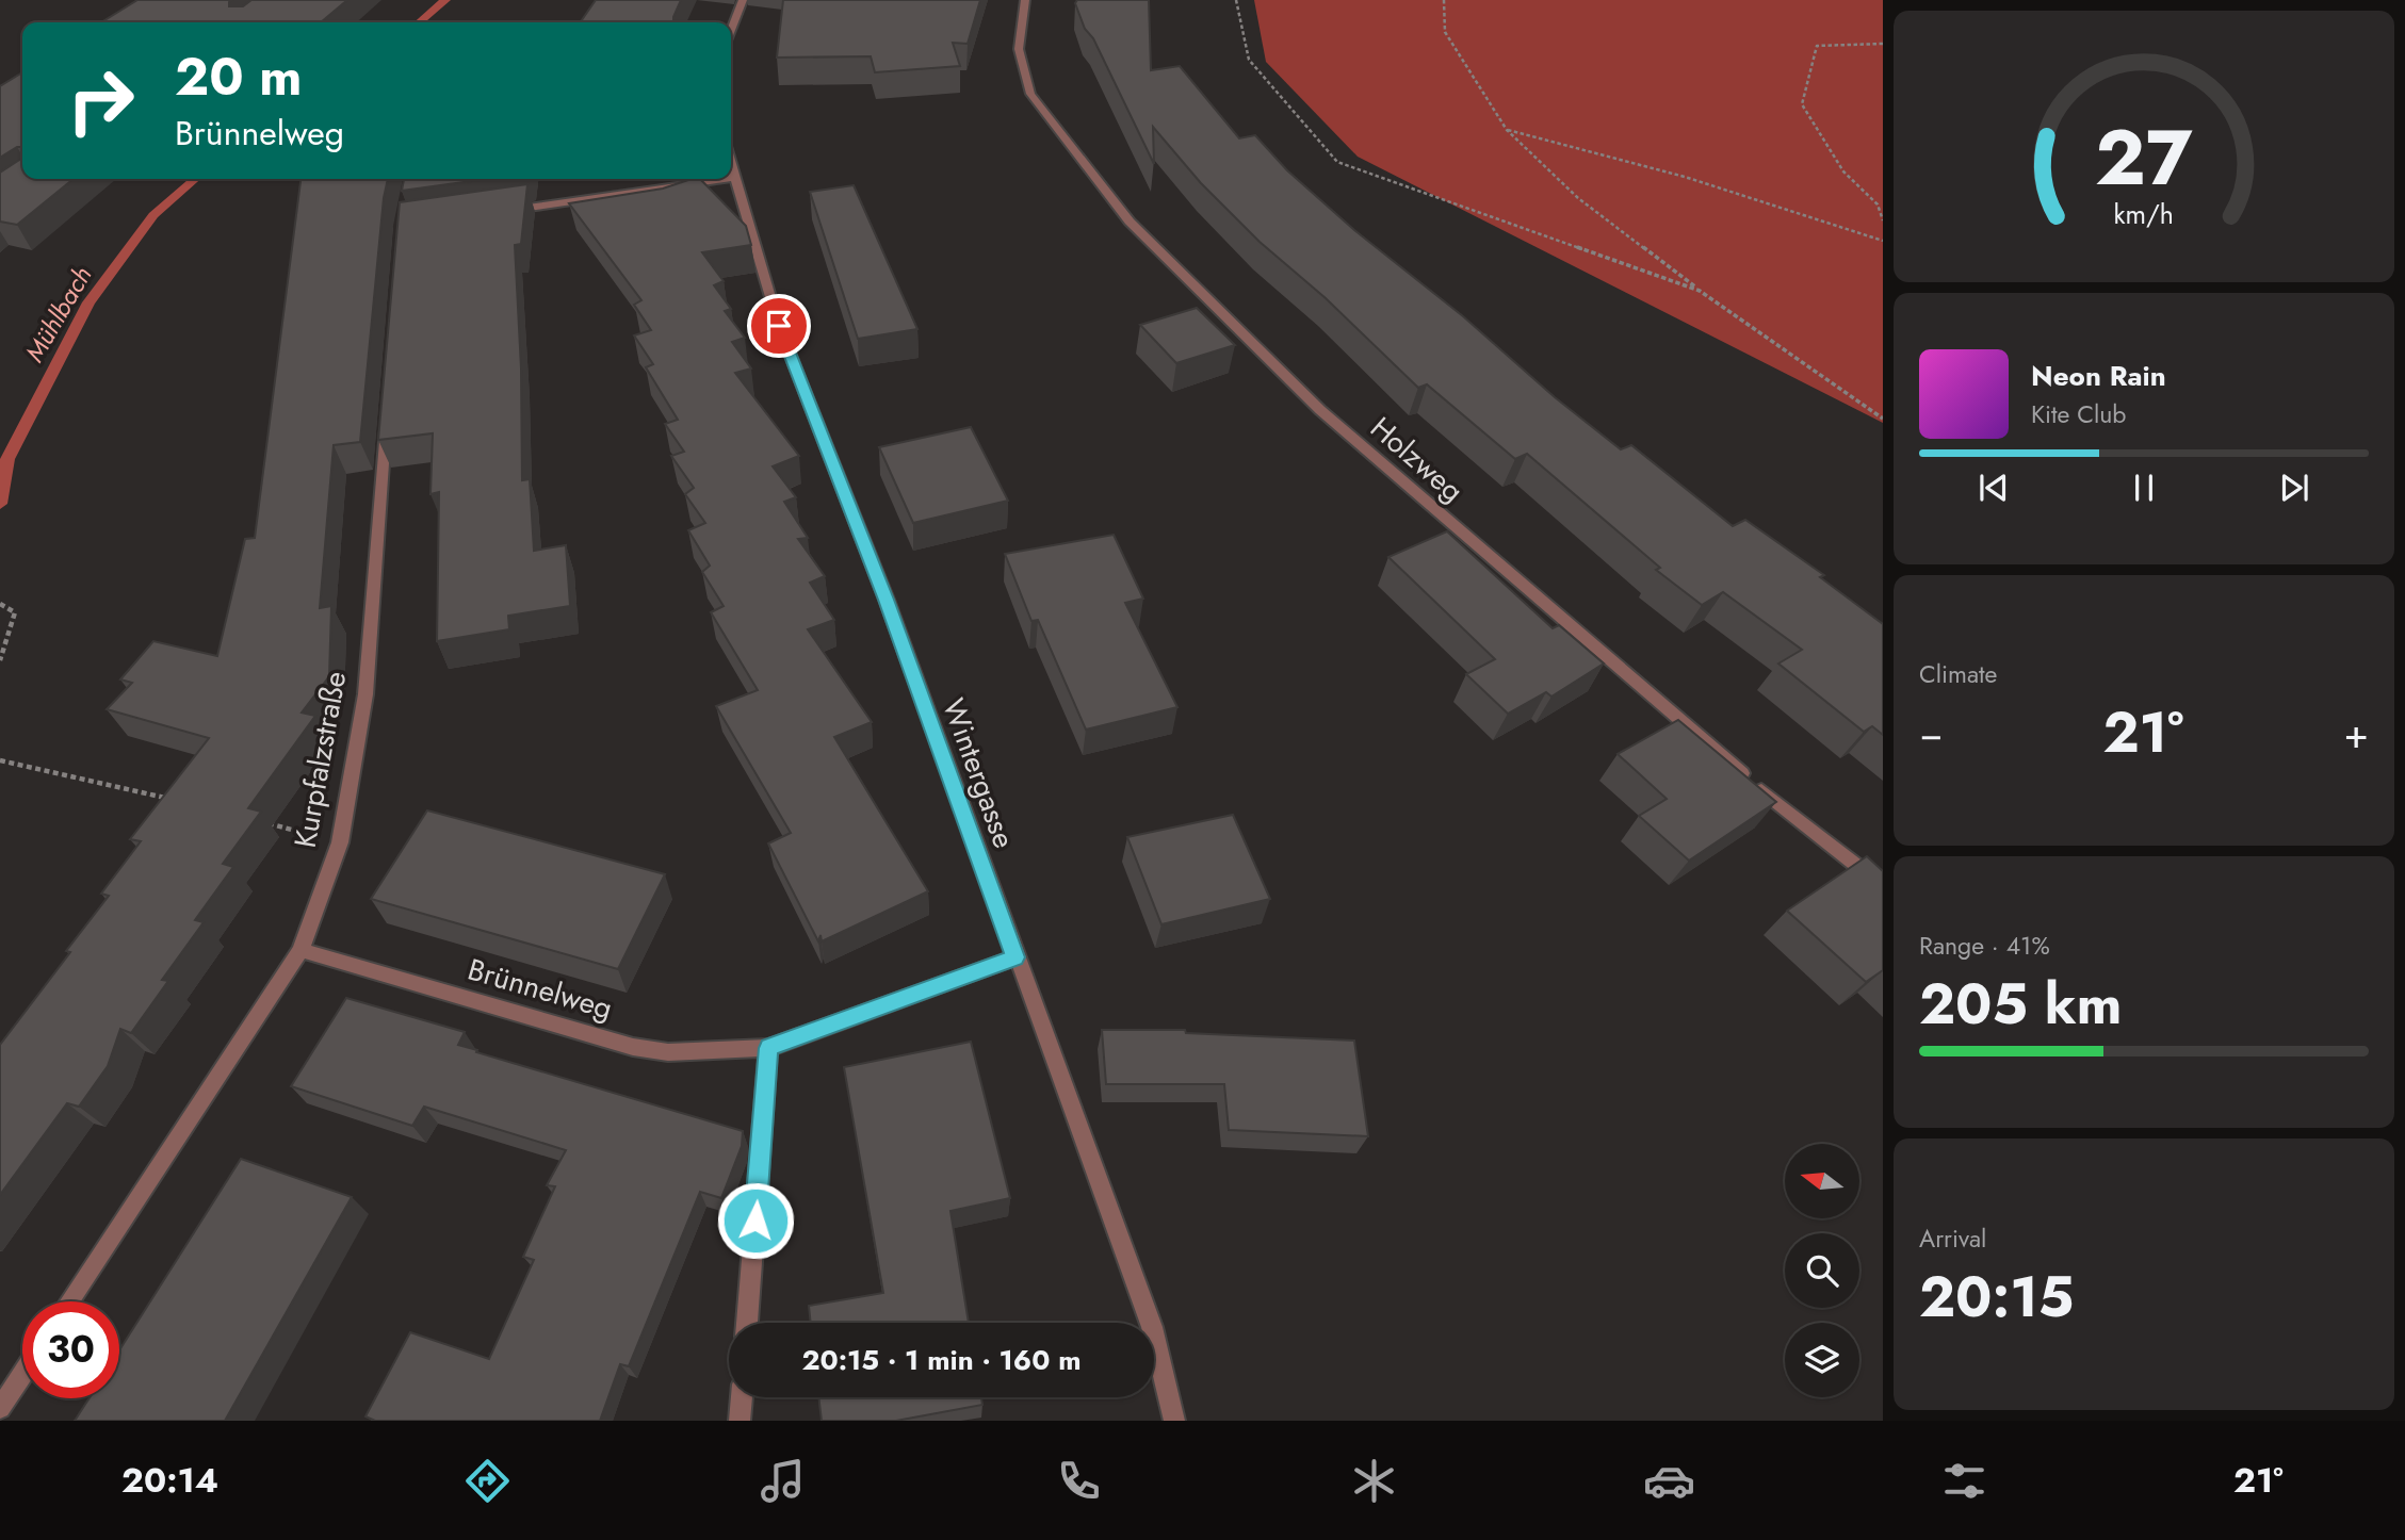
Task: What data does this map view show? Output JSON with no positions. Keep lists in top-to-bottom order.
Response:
{
  "streets": {
    "street": [
      "Holzweg",
      "Kurpfalzstraße",
      "Wintergasse",
      "Brünnelweg"
    ]
  },
  "crossings": [
    ["Kurpfalzstraße", "Brünnelweg"],
    ["Wintergasse", "Brünnelweg"]
  ],
  "water": ["Mühlbach"],
  "north": "left",
  "page": {
    "turn": ["20 m", "Brünnelweg"],
    "song": ["Neon Rain", "Kite Club"],
    "tile": [
      "Climate",
      ["Range · 41%", "205 km"],
      ["Arrival", "20:15"]
    ],
    "heat": ["−", "21°", "+"],
    "limit": "30",
    "trip": "20:15 · 1 min · 160 m",
    "tabs": ["20:14", "21°"],
    "gauge": ["27", "km/h"]
  }
}
